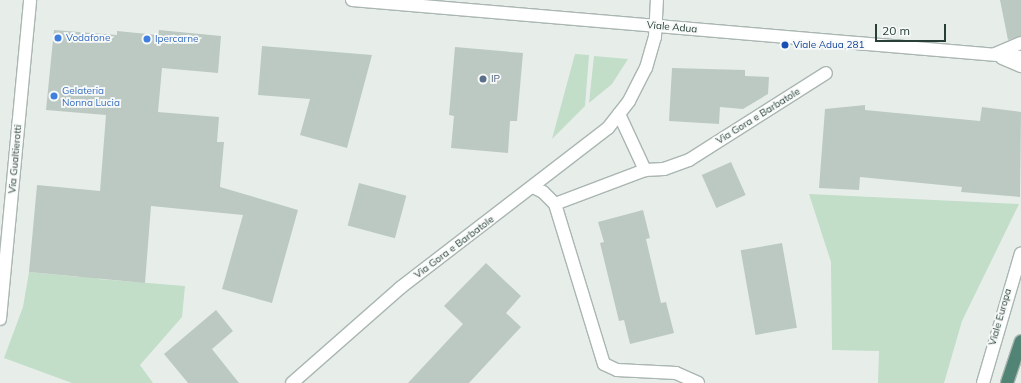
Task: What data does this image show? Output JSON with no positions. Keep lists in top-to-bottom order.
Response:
{
  "streets": {
    "street": [
      "Viale Adua",
      "Via Gora e Barbatole",
      "Via Gualtierotti",
      "Viale Europa"
    ]
  },
  "crossings": [
    ["Viale Adua", "Via Gora e Barbatole"]
  ],
  "places": [
    "Vodafone",
    "Ipercarne",
    "Viale Adua 281",
    "IP",
    "Gelateria Nonna Lucia"
  ],
  "scale_bar": "20 m"
}
